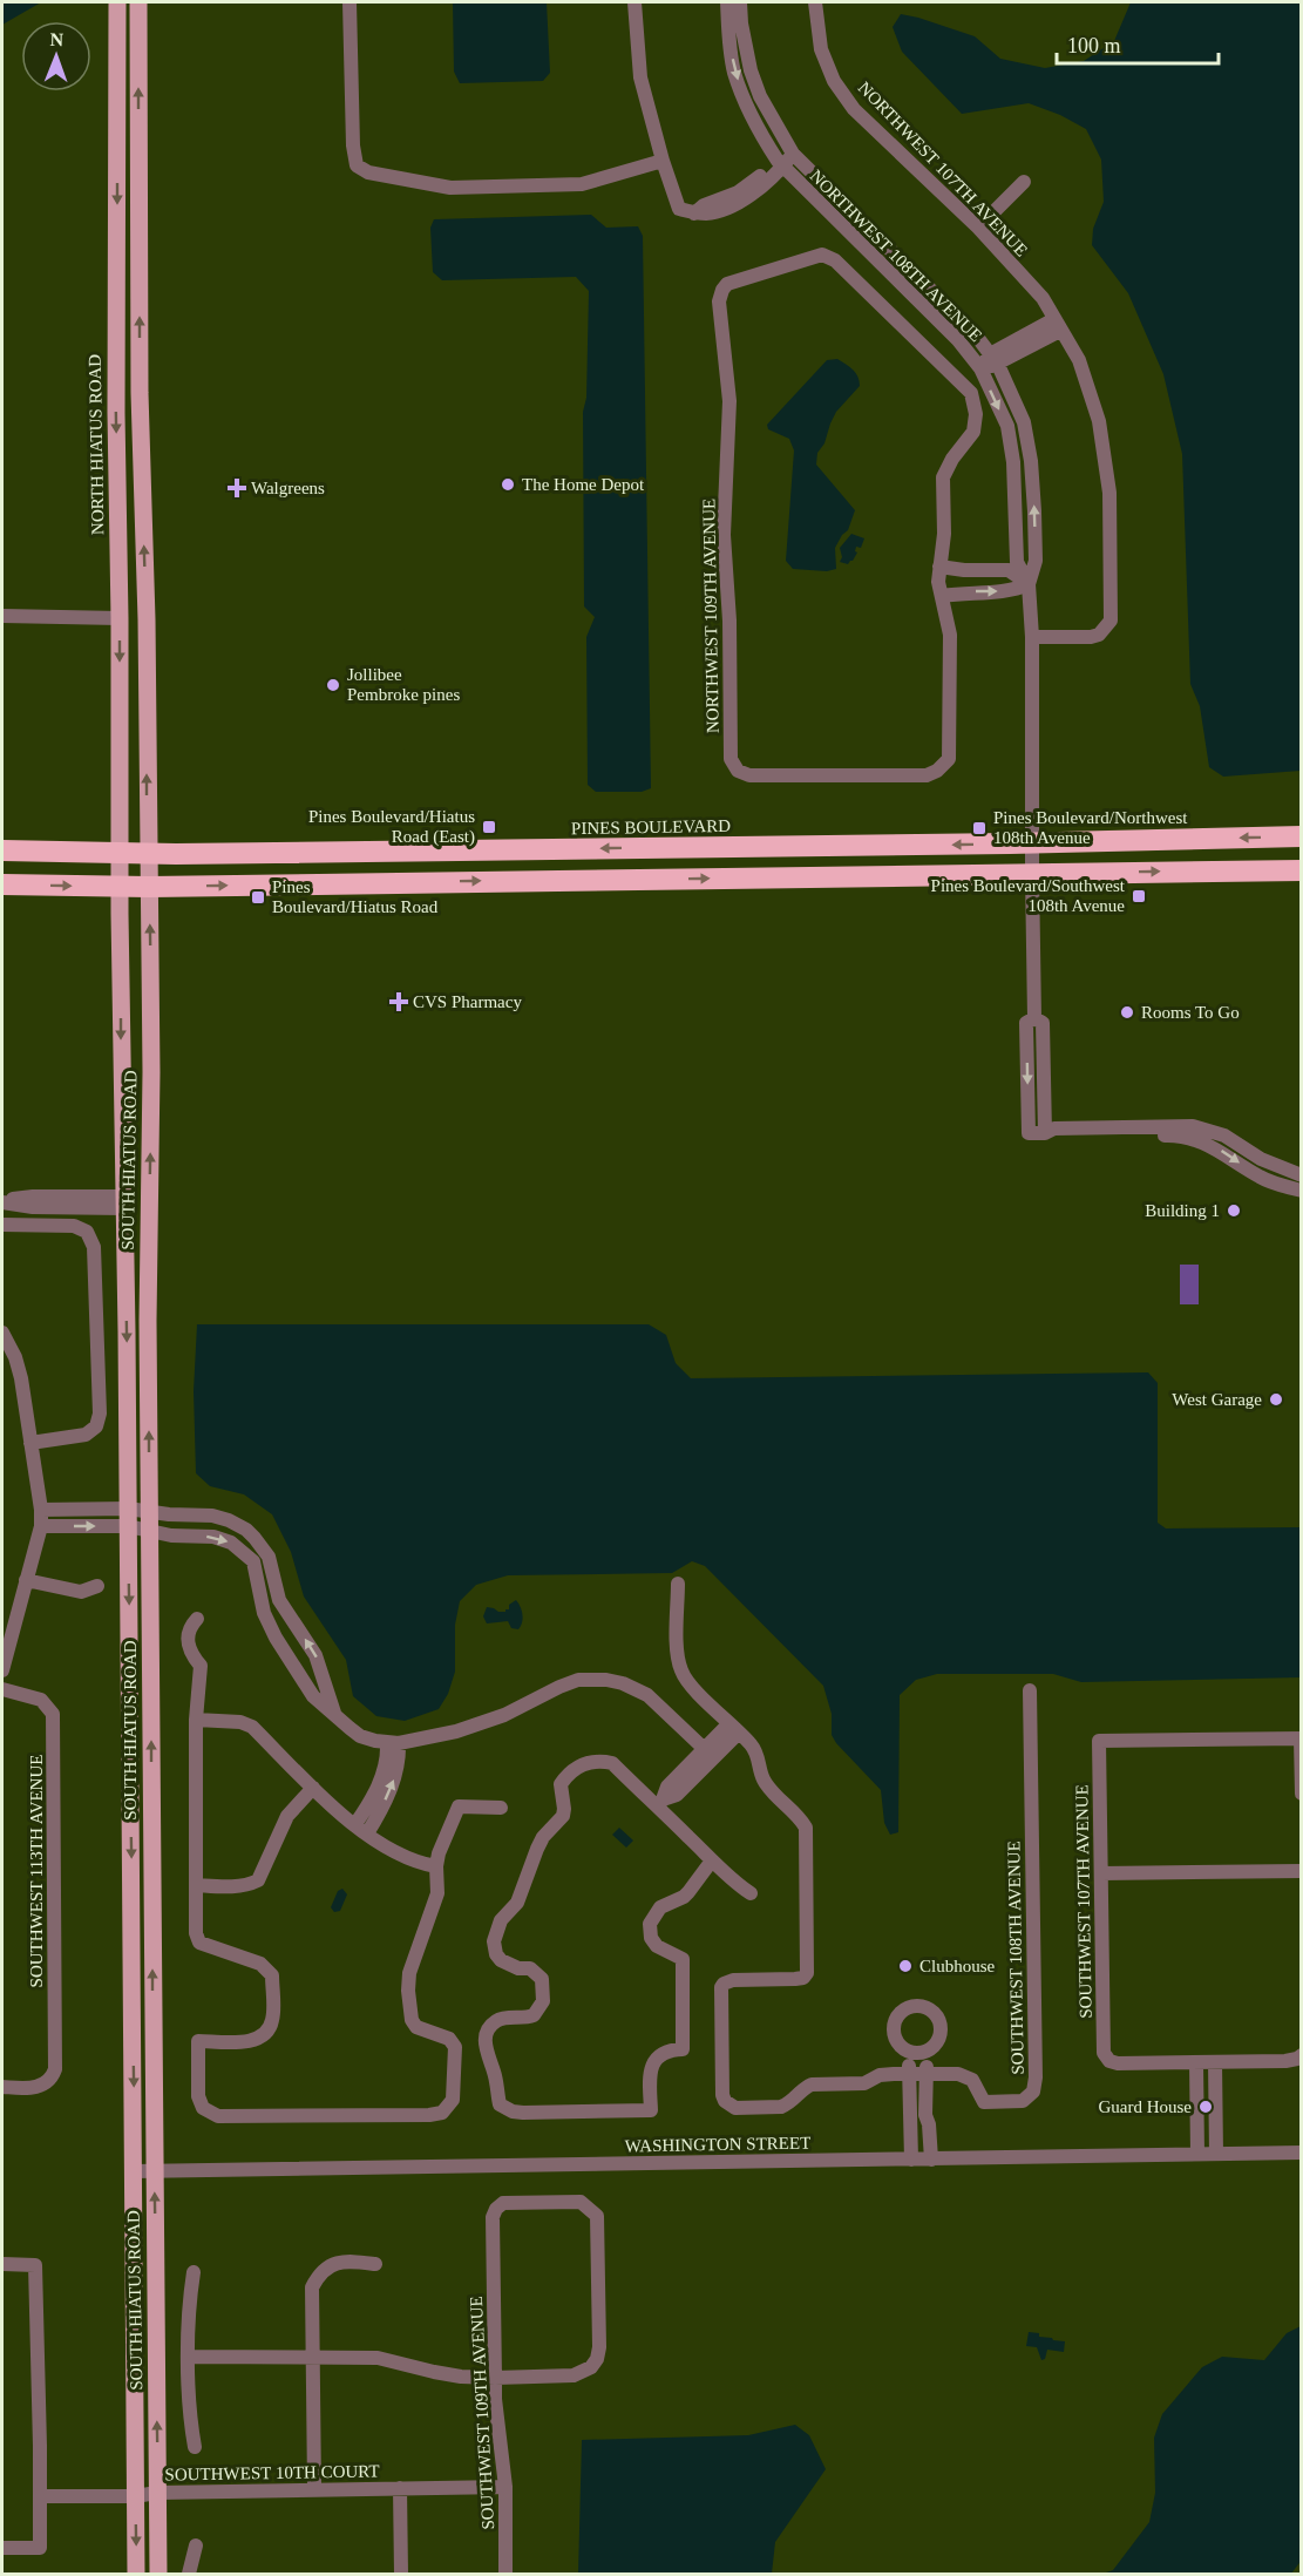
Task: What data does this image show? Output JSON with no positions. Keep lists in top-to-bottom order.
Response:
{
  "streets": {
    "highway": ["PINES BOULEVARD"],
    "main road": ["NORTH HIATUS ROAD", "SOUTH HIATUS ROAD"],
    "street": [
      "NORTHWEST 107TH AVENUE",
      "NORTHWEST 108TH AVENUE",
      "NORTHWEST 109TH AVENUE",
      "SOUTHWEST 113TH AVENUE",
      "SOUTHWEST 107TH AVENUE",
      "SOUTHWEST 108TH AVENUE",
      "WASHINGTON STREET",
      "SOUTHWEST 109TH AVENUE",
      "SOUTHWEST 10TH COURT"
    ]
  },
  "crossings": [
    ["NORTHWEST 107TH AVENUE", "NORTHWEST 108TH AVENUE"],
    ["NORTHWEST 108TH AVENUE", "PINES BOULEVARD"],
    ["NORTH HIATUS ROAD", "PINES BOULEVARD"],
    ["NORTH HIATUS ROAD", "SOUTH HIATUS ROAD"],
    ["SOUTH HIATUS ROAD", "WASHINGTON STREET"],
    ["SOUTH HIATUS ROAD", "SOUTHWEST 10TH COURT"],
    ["SOUTHWEST 109TH AVENUE", "SOUTHWEST 10TH COURT"]
  ],
  "places": {
    "other": [
      "The Home Depot",
      "Jollibee Pembroke pines",
      "Rooms To Go",
      "Building 1",
      "West Garage",
      "Clubhouse",
      "Guard House"
    ],
    "health": ["Walgreens", "CVS Pharmacy"],
    "transit": [
      "Pines Boulevard/Hiatus Road (East)",
      "Pines Boulevard/Northwest 108th Avenue",
      "Pines Boulevard/Southwest 108th Avenue",
      "Pines Boulevard/Hiatus Road"
    ]
  },
  "scale_bar": "100 m",
  "north": "top"
}
